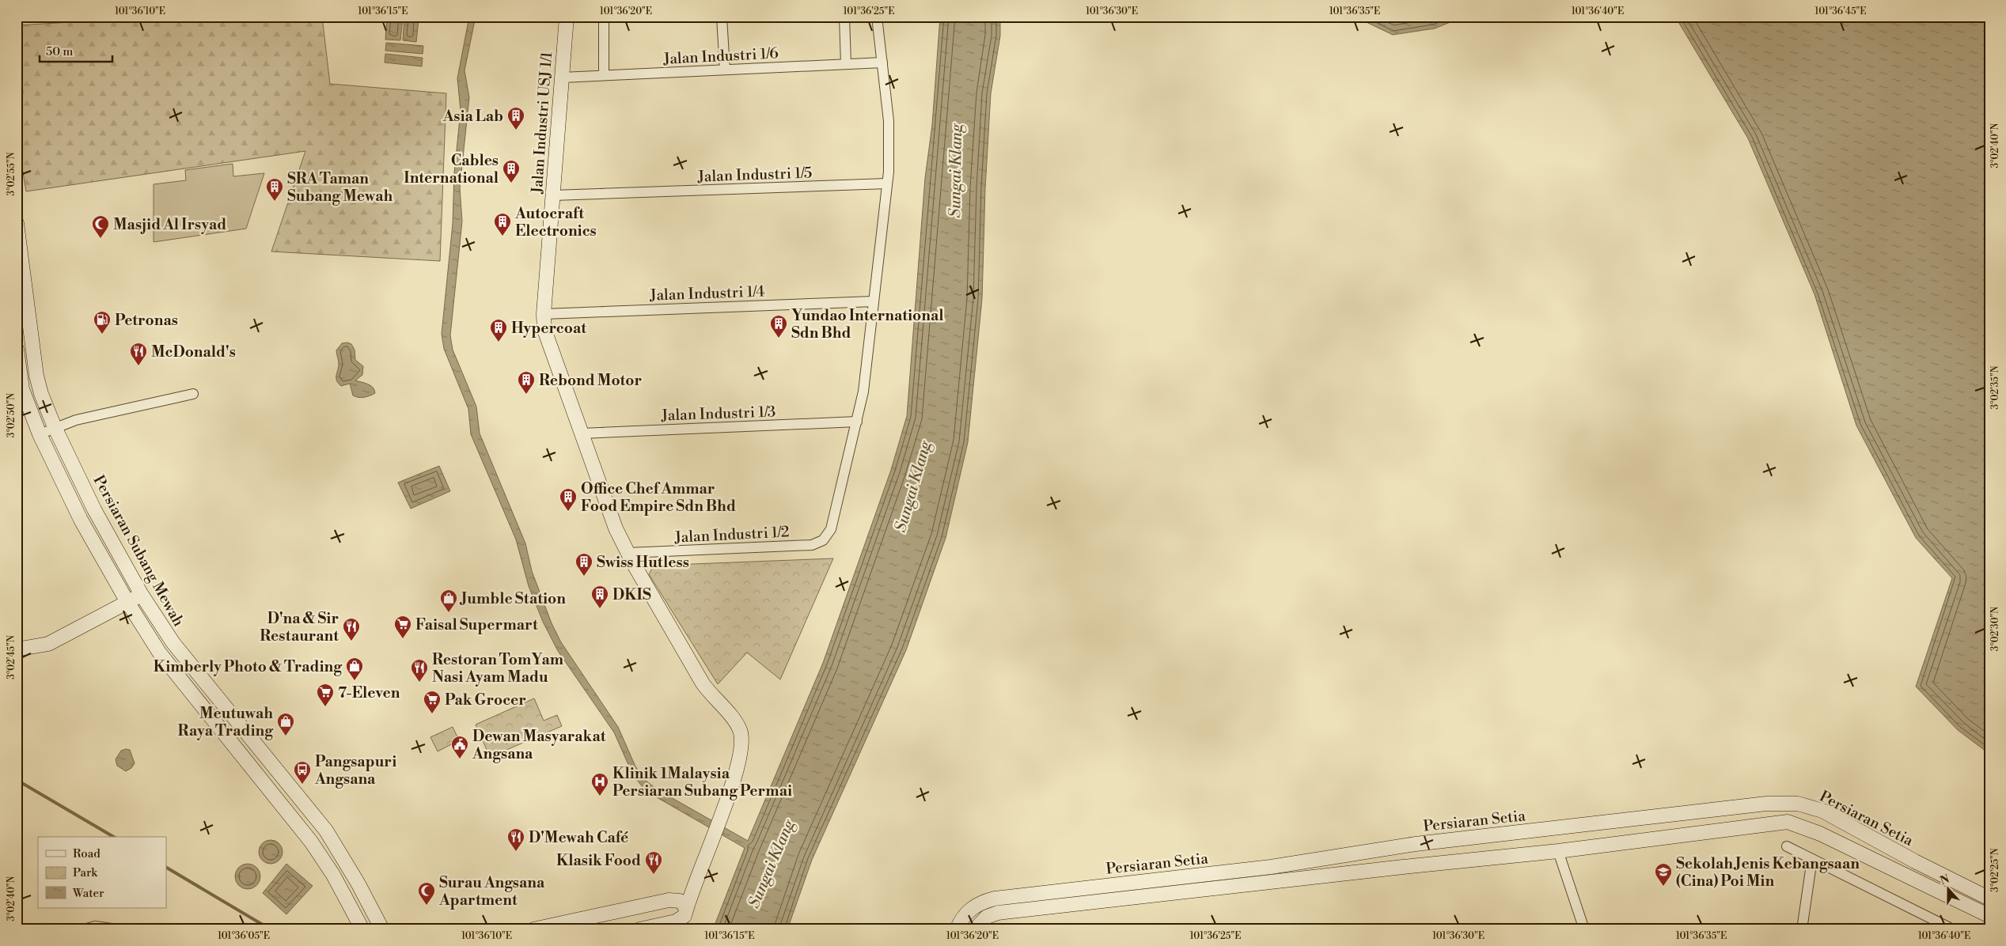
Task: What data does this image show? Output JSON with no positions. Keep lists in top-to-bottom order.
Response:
{
  "streets": {
    "street": [
      "Jalan Industri 1/6",
      "Jalan Industri USJ 1/1",
      "Jalan Industri 1/5",
      "Jalan Industri 1/4",
      "Jalan Industri 1/3",
      "Jalan Industri 1/2",
      "Persiaran Subang Mewah",
      "Persiaran Setia"
    ]
  },
  "crossings": [
    ["Jalan Industri 1/6", "Jalan Industri USJ 1/1"],
    ["Jalan Industri USJ 1/1", "Jalan Industri 1/5"],
    ["Jalan Industri USJ 1/1", "Jalan Industri 1/4"],
    ["Jalan Industri USJ 1/1", "Jalan Industri 1/3"],
    ["Jalan Industri USJ 1/1", "Jalan Industri 1/2"],
    ["Jalan Industri 1/3", "Jalan Industri 1/2"]
  ],
  "water": ["Sungai Klang"],
  "places": {
    "building": [
      "Asia Lab",
      "Cables International",
      "SRA Taman Subang Mewah",
      "Autocraft Electronics",
      "Yundao International Sdn Bhd",
      "Hypercoat",
      "Rebond Motor",
      "Office Chef Ammar Food Empire Sdn Bhd",
      "Swiss Hutless",
      "DKIS"
    ],
    "mosque": ["Masjid Al Irsyad", "Surau Angsana Apartment"],
    "fuel station": ["Petronas"],
    "restaurant": [
      "McDonald's",
      "D'na & Sir Restaurant",
      "Restoran TomYam Nasi Ayam Madu",
      "D'Mewah Café",
      "Klasik Food"
    ],
    "shop": ["Jumble Station", "Kimberly Photo & Trading", "Meutuwah Raya Trading"],
    "supermarket": ["Faisal Supermart", "7-Eleven", "Pak Grocer"],
    "public building": ["Dewan Masyarakat Angsana"],
    "bus stop": ["Pangsapuri Angsana"],
    "hospital": ["Klinik 1Malaysia Persiaran Subang Permai"],
    "school or university": ["Sekolah Jenis Kebangsaan (Cina) Poi Min"]
  },
  "legend": ["Road", "Park", "Water"],
  "scale_bar": "50 m",
  "north": "top",
  "coordinates": [
    "101°36'10\"E",
    "101°36'15\"E",
    "101°36'20\"E",
    "101°36'25\"E",
    "101°36'30\"E",
    "101°36'35\"E",
    "101°36'40\"E",
    "101°36'45\"E",
    "3°02'40\"N",
    "3°02'55\"N",
    "3°02'35\"N",
    "3°02'50\"N",
    "3°02'30\"N",
    "3°02'45\"N",
    "3°02'25\"N",
    "101°36'05\"E"
  ]
}
